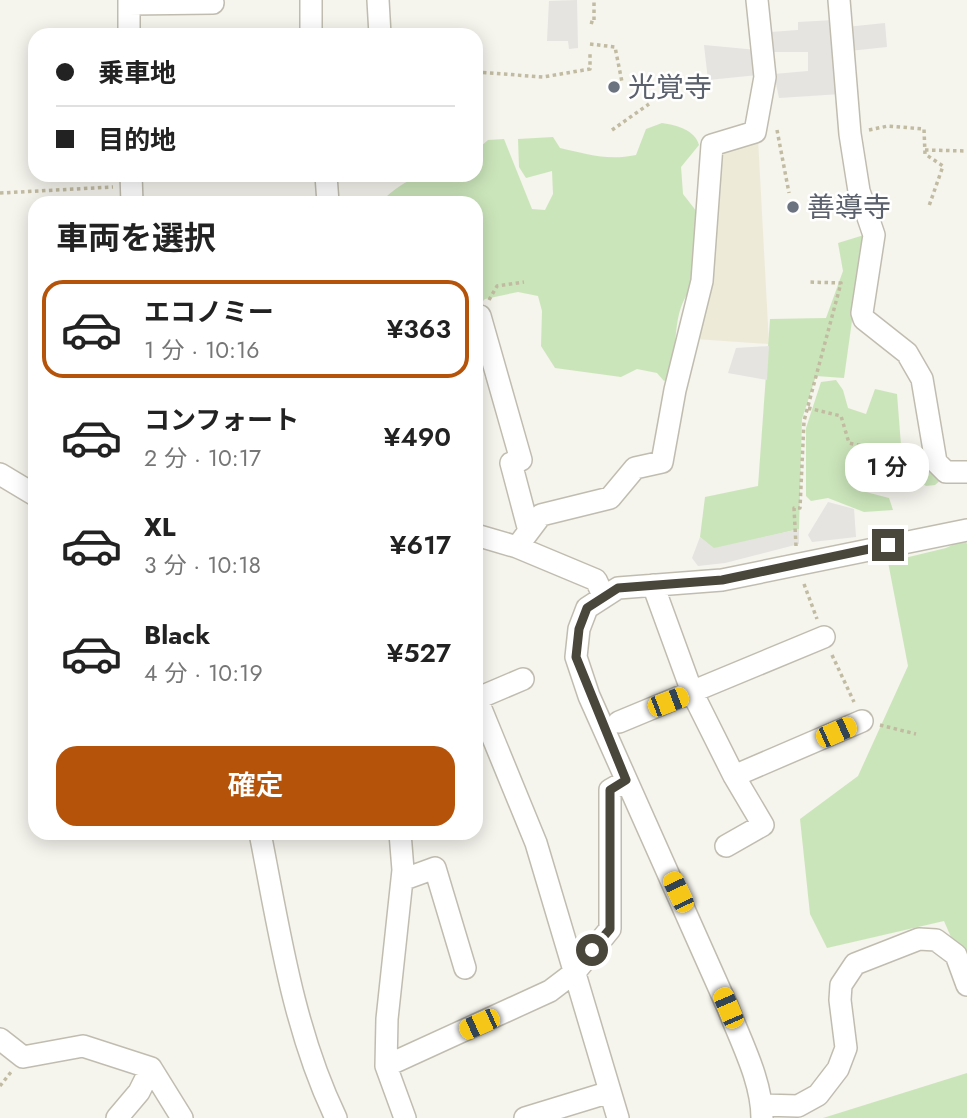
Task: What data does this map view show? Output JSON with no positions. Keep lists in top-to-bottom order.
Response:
{
  "places": ["光覚寺", "善導寺"],
  "page": {
    "banner": ["乗車地", "目的地"],
    "heading": "車両を選択",
    "list": [
      {
        "name": "エコノミー",
        "note": "1 分 · 10:16",
        "value": "¥363"
      },
      {
        "name": "コンフォート",
        "note": "2 分 · 10:17",
        "value": "¥490"
      },
      {
        "name": "XL",
        "note": "3 分 · 10:18",
        "value": "¥617"
      },
      {
        "name": "Black",
        "note": "4 分 · 10:19",
        "value": "¥527"
      }
    ],
    "bubble": "1 分",
    "buttons": "確定"
  }
}
